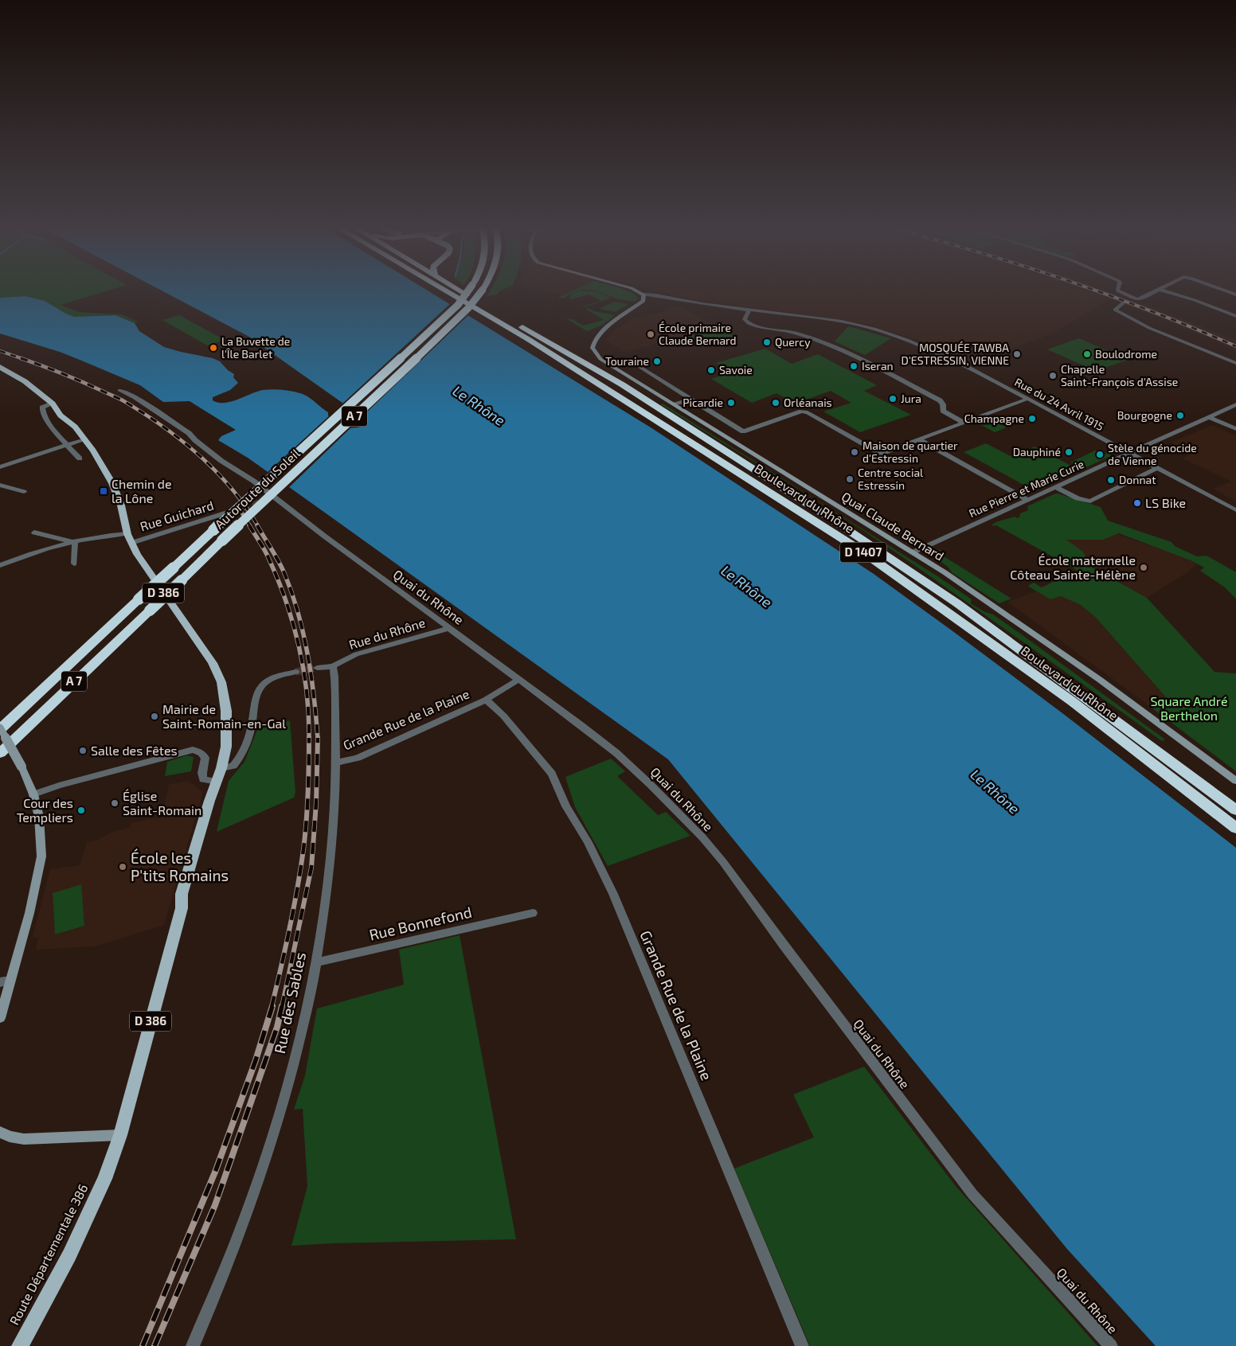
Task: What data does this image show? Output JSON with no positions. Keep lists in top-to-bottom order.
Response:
{
  "streets": {
    "highway": [
      "A 7",
      "Autoroute du Soleil",
      "Boulevard du Rhône",
      "D 1407"
    ],
    "main road": [
      "Rue du 24 Avril 1915",
      "Quai Claude Bernard",
      "D 386",
      "Route Départementale 386"
    ],
    "street": [
      "Rue Pierre et Marie Curie",
      "Rue Guichard",
      "Quai du Rhône",
      "Rue du Rhône",
      "Grande Rue de la Plaine",
      "Rue Bonnefond",
      "Rue des Sables"
    ]
  },
  "crossings": [
    ["Rue du 24 Avril 1915", "Rue Pierre et Marie Curie"],
    ["Rue du 24 Avril 1915", "Quai Claude Bernard"],
    ["Rue Pierre et Marie Curie", "Quai Claude Bernard"],
    ["Rue Guichard", "Route Départementale 386"],
    ["Quai du Rhône", "Rue du Rhône"],
    ["Quai du Rhône", "Grande Rue de la Plaine"],
    ["Rue du Rhône", "Rue des Sables"],
    ["Grande Rue de la Plaine", "Rue des Sables"],
    ["Rue Bonnefond", "Rue des Sables"]
  ],
  "water": ["Le Rhône"],
  "parks": ["Square André Berthelon"],
  "places": {
    "other": [
      "École primaire Claude Bernard",
      "Quercy",
      "La Buvette de l'Île Barlet",
      "MOSQUÉE TAWBA D'ESTRESSIN, VIENNE",
      "Boulodrome",
      "Touraine",
      "Iseran",
      "Savoie",
      "Chapelle Saint-François d'Assise",
      "Jura",
      "Picardie",
      "Orléanais",
      "Bourgogne",
      "Champagne",
      "Maison de quartier d'Estressin",
      "Dauphiné",
      "Stèle du génocide de Vienne",
      "Centre social Estressin",
      "Donnat",
      "LS Bike",
      "École maternelle Côteau Sainte-Hélène",
      "Mairie de Saint-Romain-en-Gal",
      "Salle des Fêtes",
      "Église Saint-Romain",
      "Cour des Templiers",
      "École les P'tits Romains"
    ],
    "transit": ["Chemin de la Lône"]
  }
}
